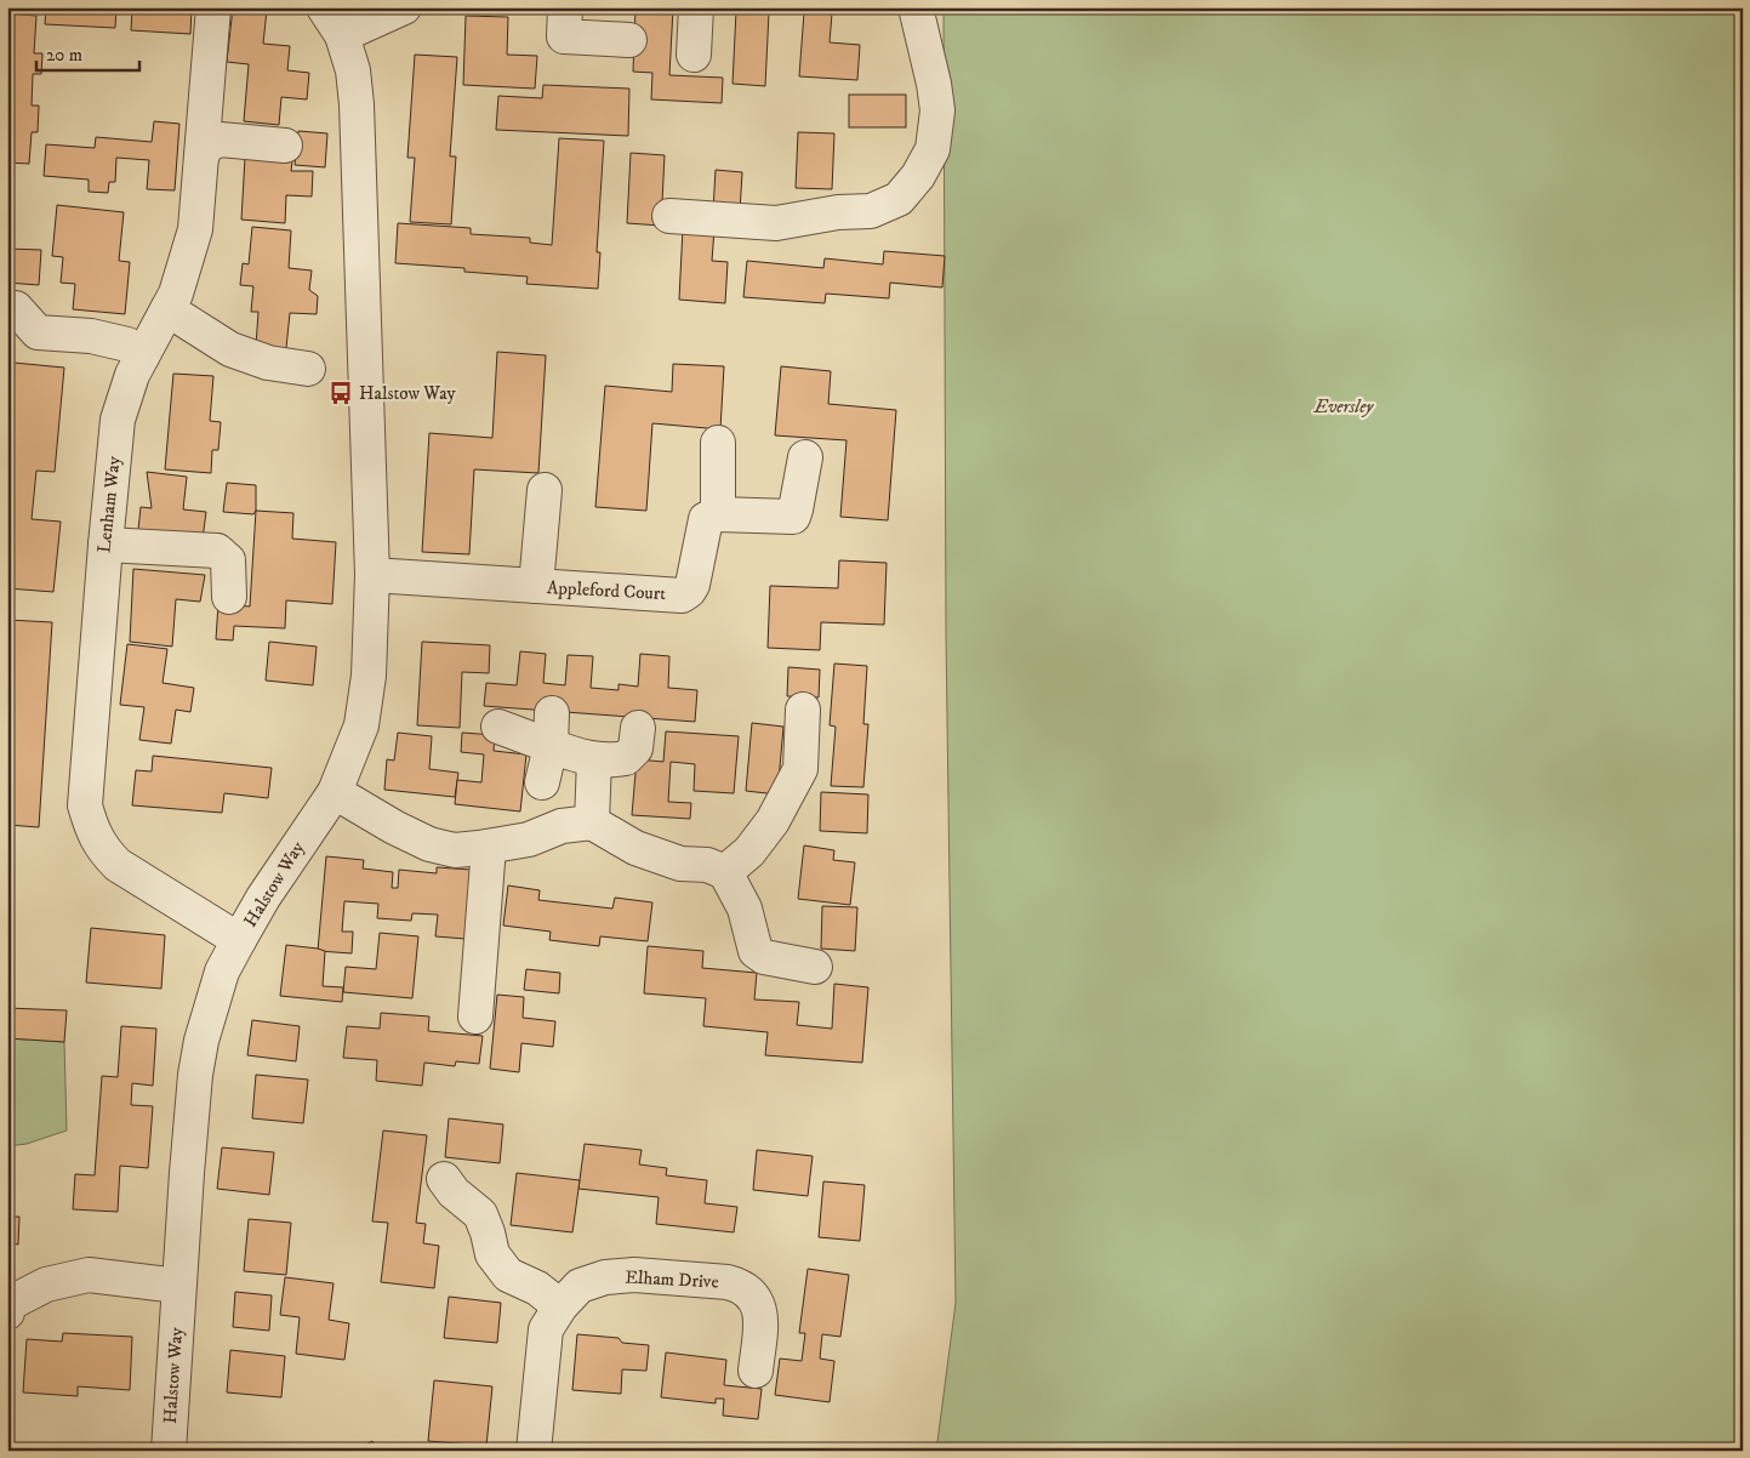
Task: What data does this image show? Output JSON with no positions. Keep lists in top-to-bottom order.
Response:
{
  "streets": {
    "street": [
      "Lenham Way",
      "Appleford Court",
      "Halstow Way",
      "Elham Drive"
    ]
  },
  "crossings": [
    ["Lenham Way", "Halstow Way"],
    ["Appleford Court", "Halstow Way"]
  ],
  "parks": ["Eversley"],
  "places": {
    "bus stop": ["Halstow Way"]
  },
  "scale_bar": "20 m"
}
